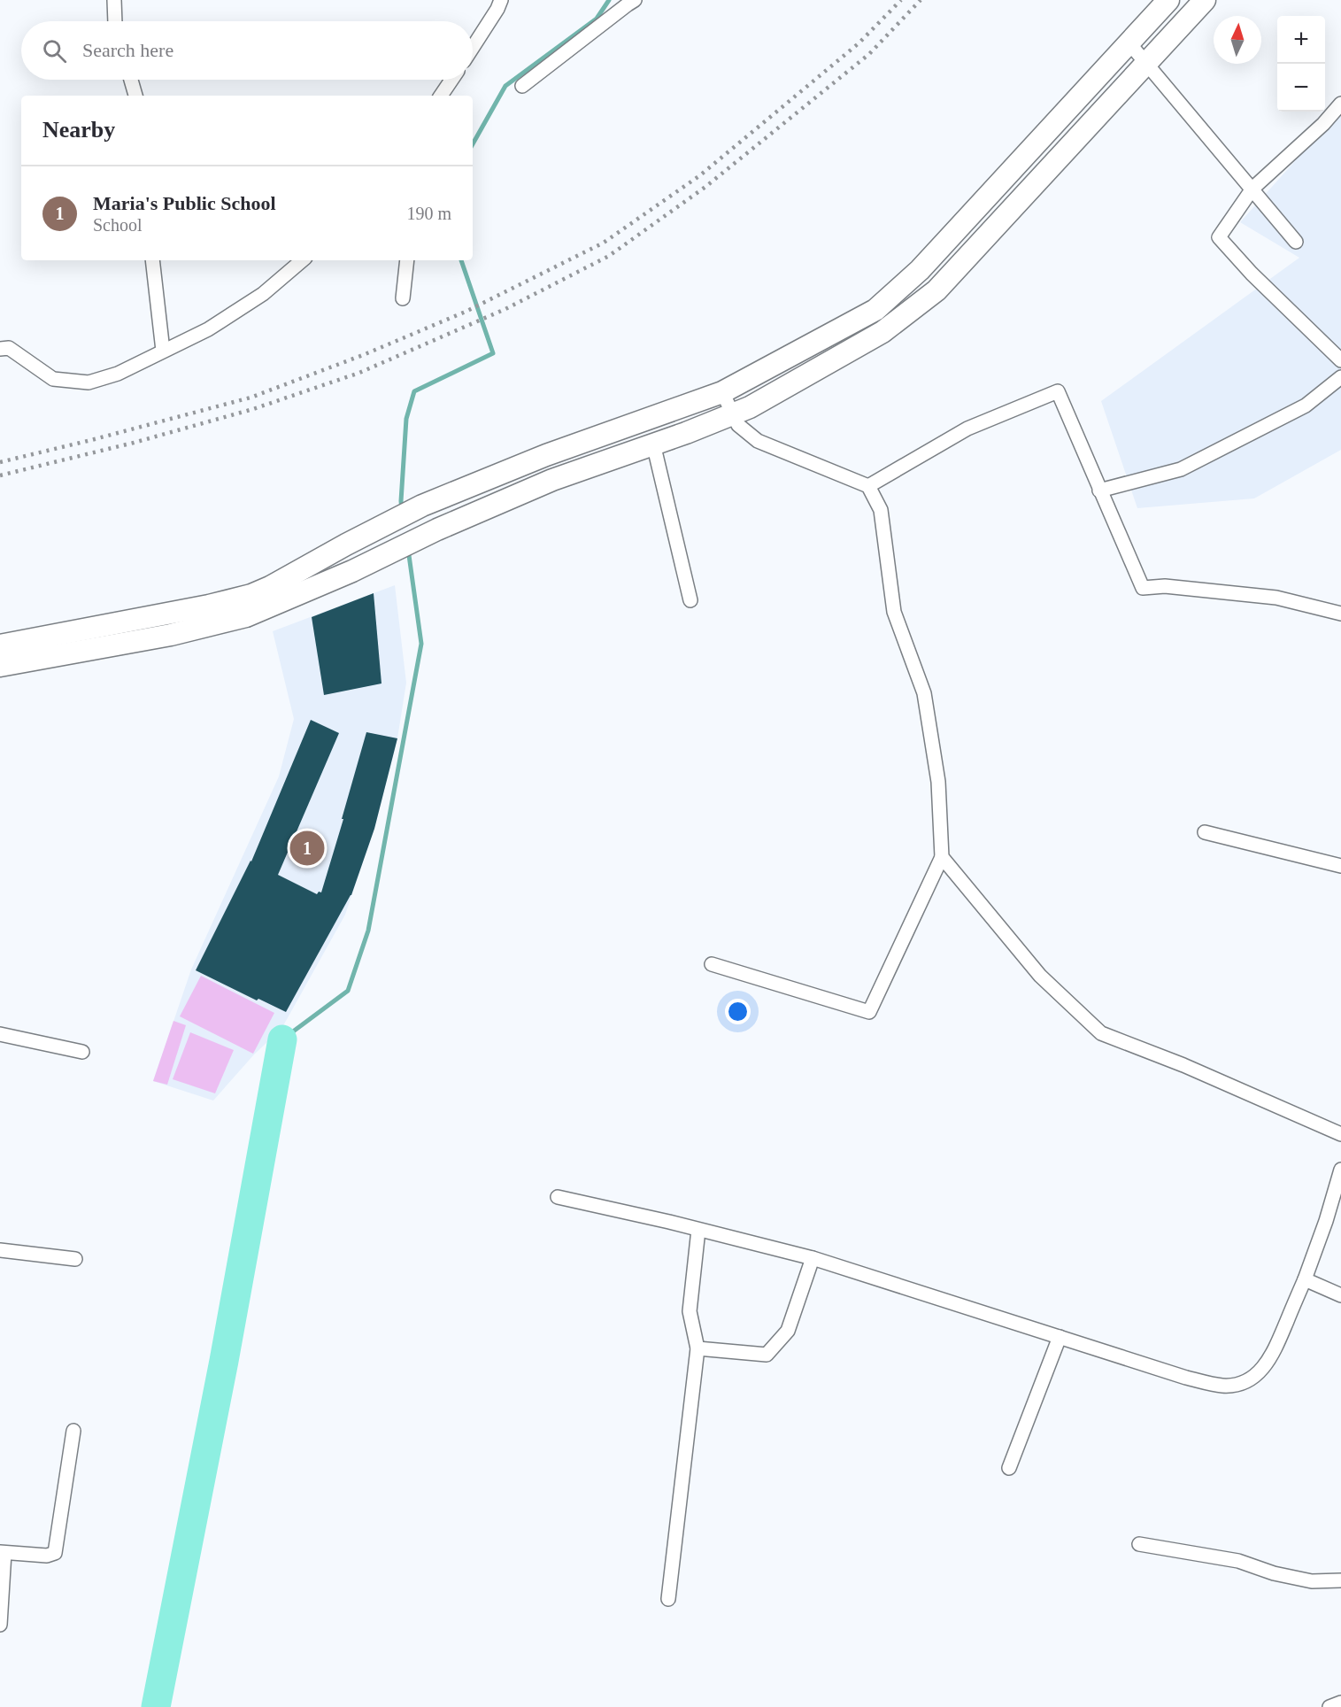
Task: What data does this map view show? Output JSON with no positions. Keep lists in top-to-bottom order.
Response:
{
  "north": "top",
  "page": {
    "map_buttons": ["+", "−"],
    "search": "Search here",
    "heading": "Nearby",
    "list": [
      {
        "mark": "1",
        "name": "Maria's Public School",
        "note": "School",
        "value": "190 m"
      }
    ],
    "pins": "1"
  }
}
